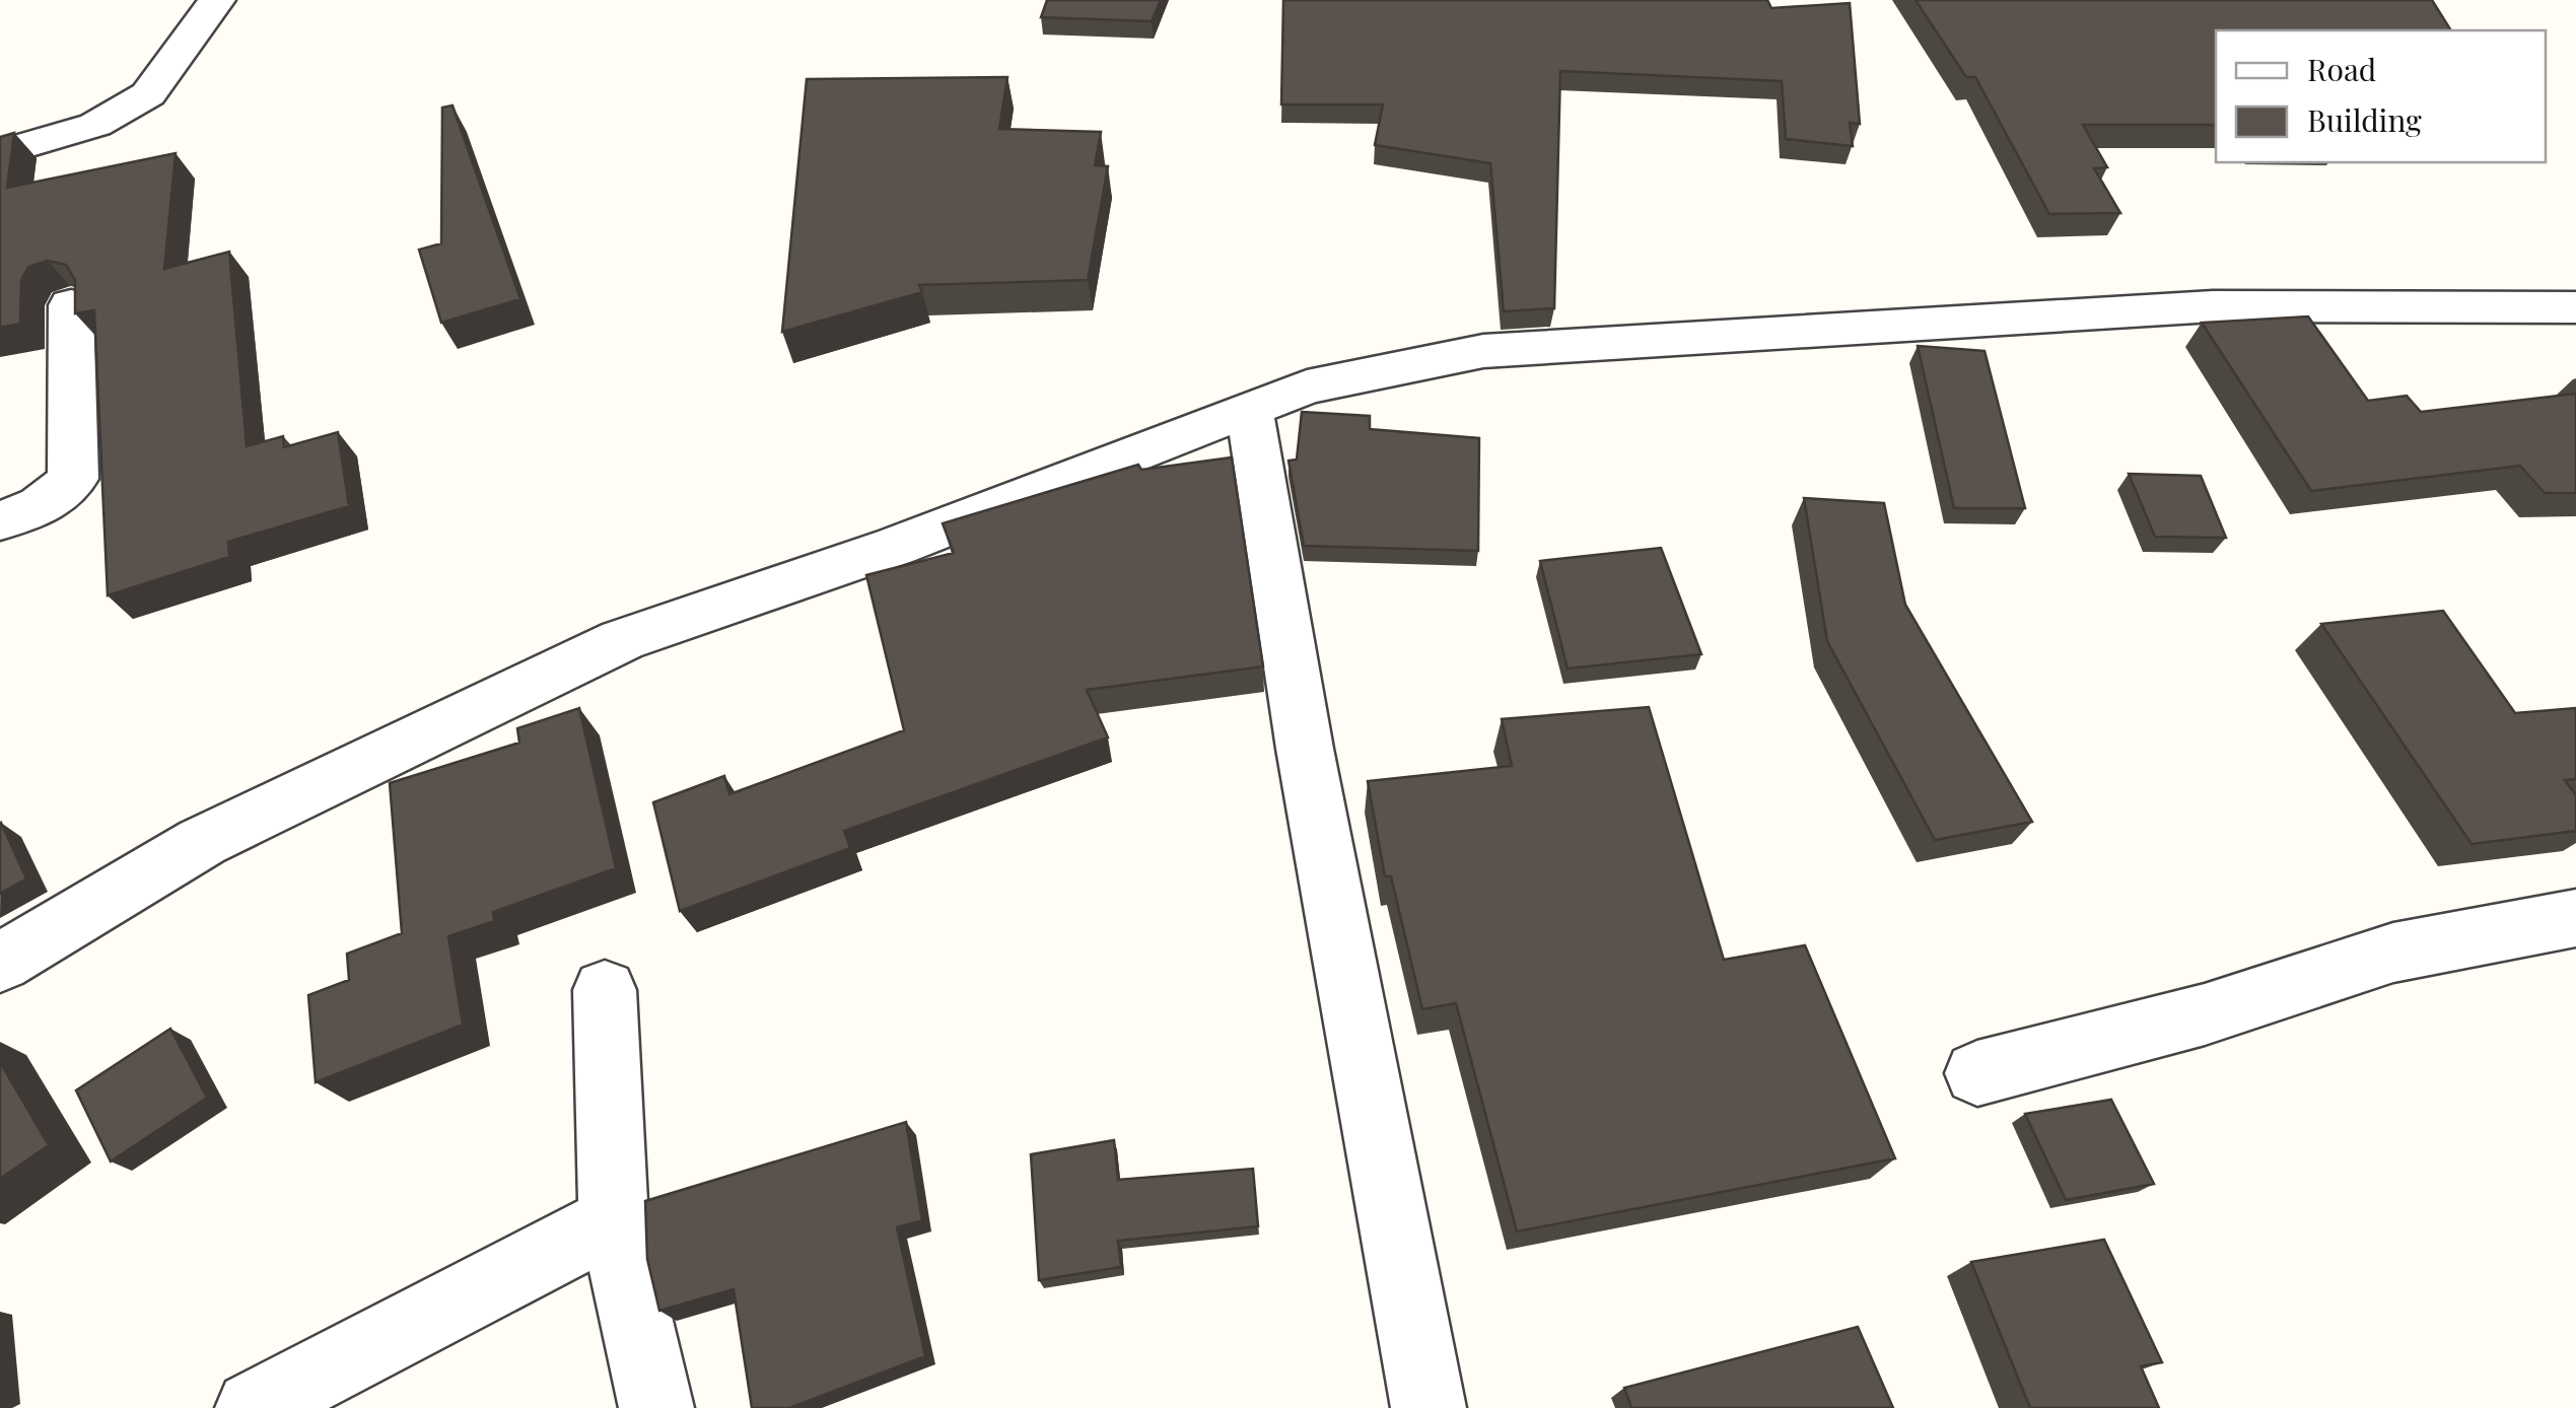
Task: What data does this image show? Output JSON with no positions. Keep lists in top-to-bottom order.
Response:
{
  "legend": ["Road", "Building"]
}
